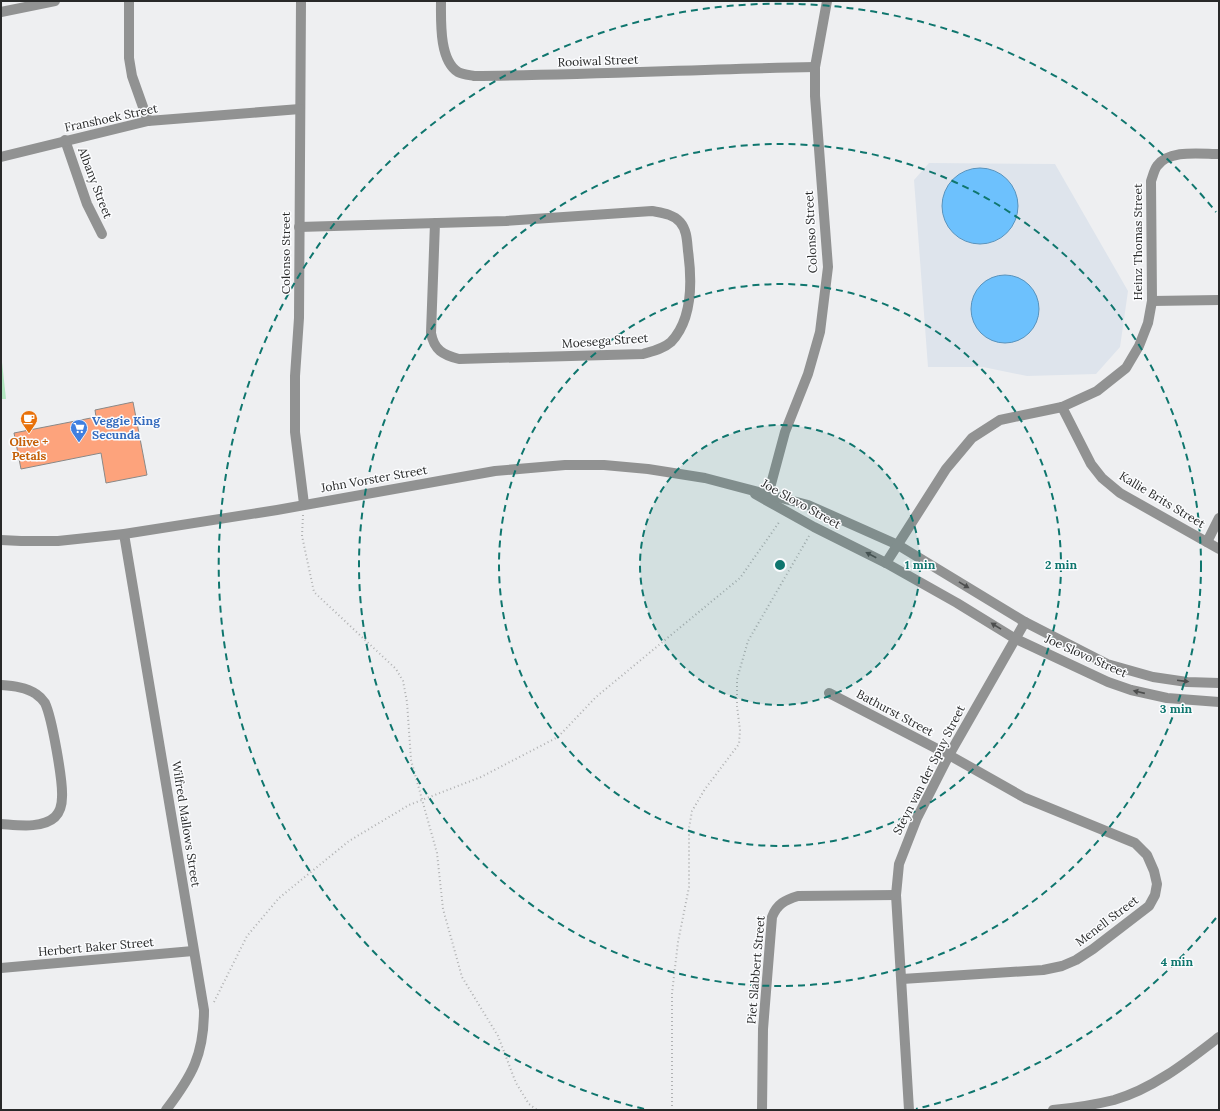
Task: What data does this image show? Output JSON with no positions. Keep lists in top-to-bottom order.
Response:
{
  "streets": {
    "street": [
      "Rooiwal Street",
      "Franshoek Street",
      "Albany Street",
      "Colonso Street",
      "Heinz Thomas Street",
      "Moesega Street",
      "John Vorster Street",
      "Kallie Brits Street",
      "Joe Slovo Street",
      "Bathurst Street",
      "Steyn van der Spuy Street",
      "Wilfred Mallows Street",
      "Menell Street",
      "Herbert Baker Street",
      "Piet Slabbert Street"
    ]
  },
  "crossings": [
    ["Rooiwal Street", "Colonso Street"],
    ["Franshoek Street", "Albany Street"],
    ["Franshoek Street", "Colonso Street"],
    ["Colonso Street", "Moesega Street"],
    ["Colonso Street", "John Vorster Street"],
    ["Colonso Street", "Joe Slovo Street"],
    ["Heinz Thomas Street", "Kallie Brits Street"],
    ["Heinz Thomas Street", "Joe Slovo Street"],
    ["John Vorster Street", "Joe Slovo Street"],
    ["John Vorster Street", "Wilfred Mallows Street"],
    ["Joe Slovo Street", "Steyn van der Spuy Street"],
    ["Bathurst Street", "Steyn van der Spuy Street"],
    ["Bathurst Street", "Menell Street"],
    ["Steyn van der Spuy Street", "Menell Street"],
    ["Steyn van der Spuy Street", "Piet Slabbert Street"],
    ["Wilfred Mallows Street", "Herbert Baker Street"]
  ],
  "places": {
    "cafe": ["Olive + Petals"],
    "supermarket": ["Veggie King Secunda"]
  },
  "rings": [
    "1 min",
    "2 min",
    "3 min",
    "4 min"
  ]
}
